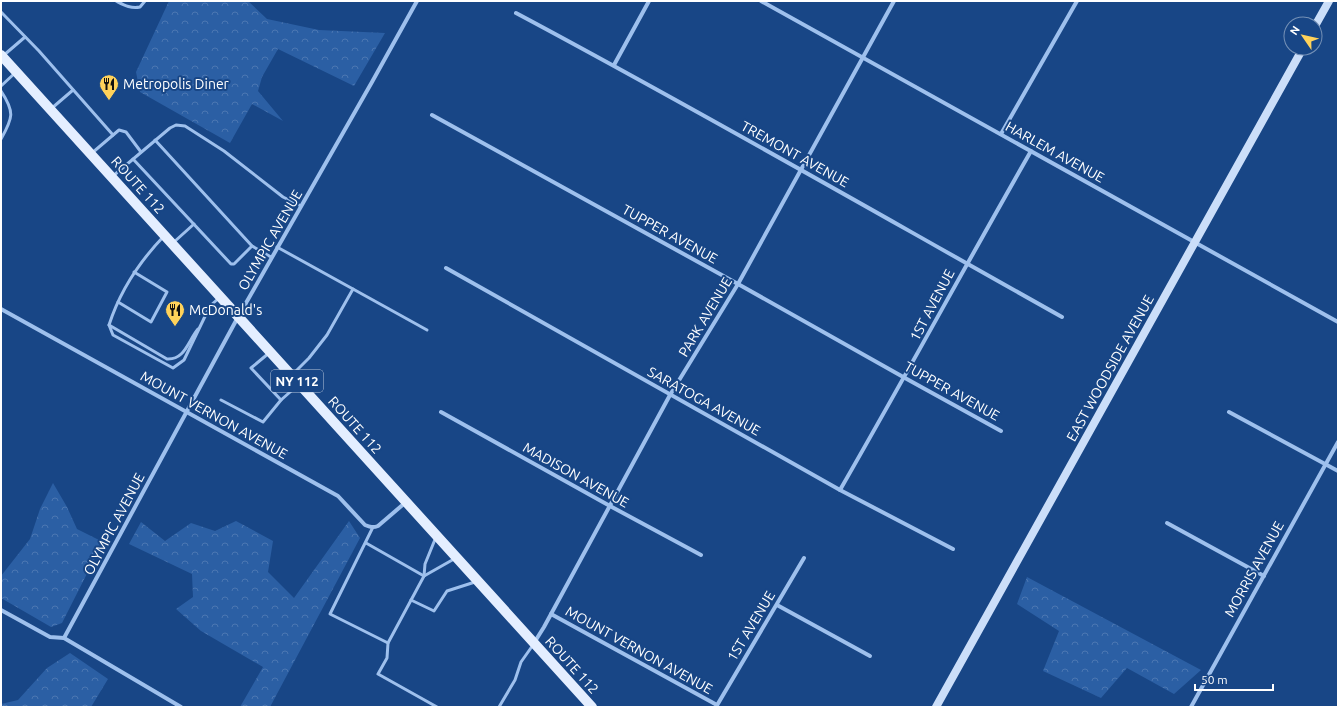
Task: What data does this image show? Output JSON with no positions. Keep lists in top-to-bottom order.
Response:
{
  "streets": {
    "main road": ["ROUTE 112", "EAST WOODSIDE AVENUE", "NY 112"],
    "street": [
      "HARLEM AVENUE",
      "TREMONT AVENUE",
      "TUPPER AVENUE",
      "OLYMPIC AVENUE",
      "1ST AVENUE",
      "PARK AVENUE",
      "SARATOGA AVENUE",
      "MOUNT VERNON AVENUE",
      "MADISON AVENUE",
      "MORRIS AVENUE"
    ]
  },
  "crossings": [
    ["HARLEM AVENUE", "1ST AVENUE"],
    ["HARLEM AVENUE", "PARK AVENUE"],
    ["HARLEM AVENUE", "EAST WOODSIDE AVENUE"],
    ["TREMONT AVENUE", "1ST AVENUE"],
    ["TREMONT AVENUE", "PARK AVENUE"],
    ["ROUTE 112", "OLYMPIC AVENUE"],
    ["ROUTE 112", "PARK AVENUE"],
    ["TUPPER AVENUE", "1ST AVENUE"],
    ["TUPPER AVENUE", "PARK AVENUE"],
    ["OLYMPIC AVENUE", "MOUNT VERNON AVENUE"],
    ["1ST AVENUE", "SARATOGA AVENUE"],
    ["1ST AVENUE", "MOUNT VERNON AVENUE"],
    ["PARK AVENUE", "SARATOGA AVENUE"],
    ["PARK AVENUE", "MOUNT VERNON AVENUE"],
    ["PARK AVENUE", "MADISON AVENUE"]
  ],
  "places": {
    "restaurant": ["Metropolis Diner", "McDonald's"]
  },
  "scale_bar": "50 m",
  "north": "top left"
}
